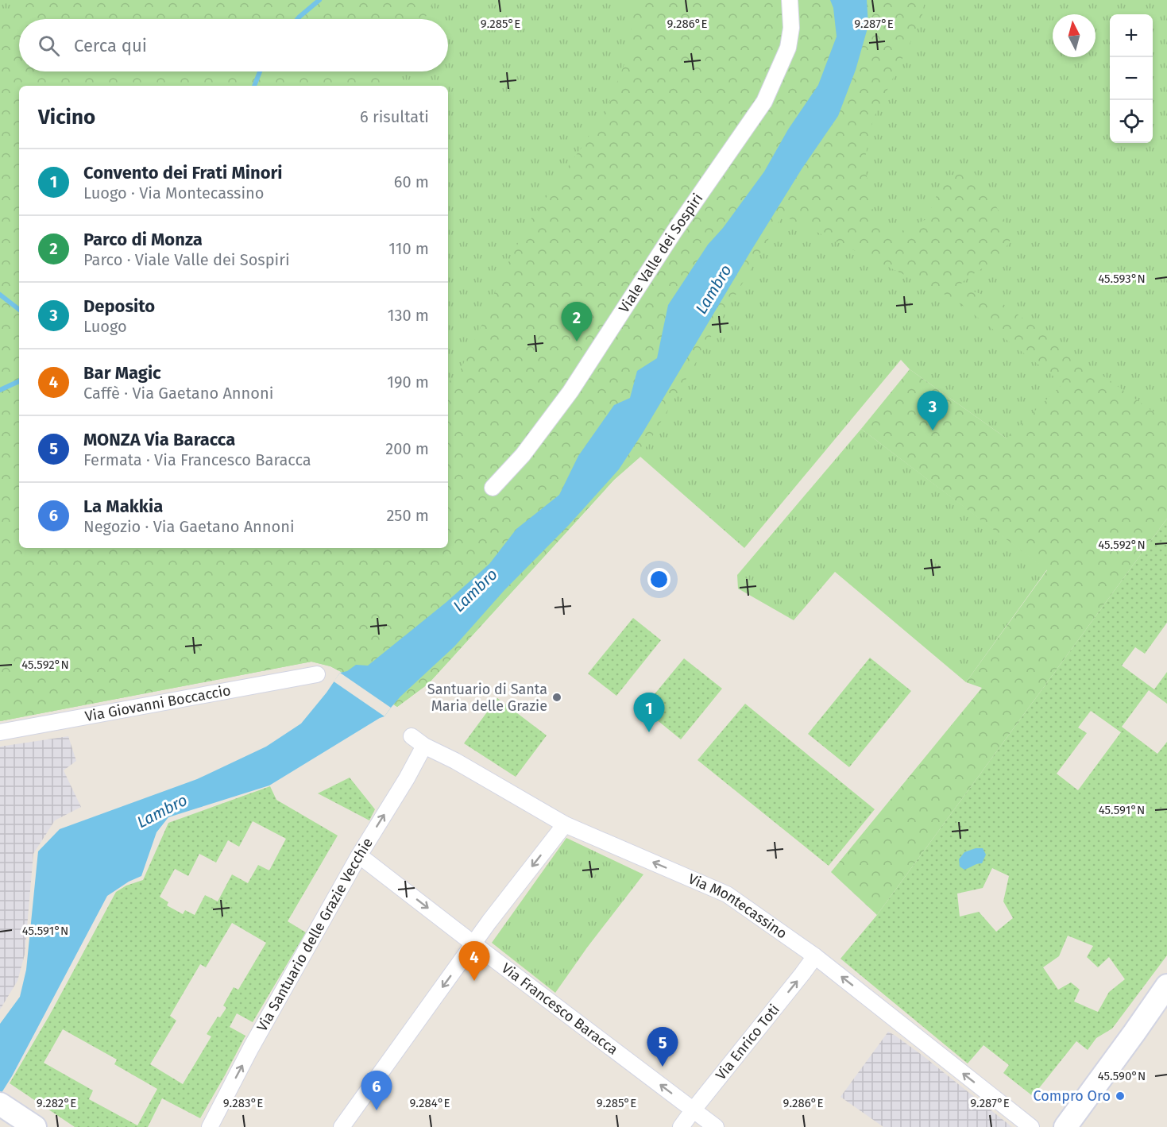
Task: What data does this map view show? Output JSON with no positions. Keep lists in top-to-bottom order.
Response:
{
  "streets": {
    "street": [
      "Viale Valle dei Sospiri",
      "Via Giovanni Boccaccio",
      "Via Montecassino",
      "Via Santuario delle Grazie Vecchie",
      "Via Francesco Baracca",
      "Via Enrico Toti"
    ]
  },
  "crossings": [
    ["Via Montecassino", "Via Santuario delle Grazie Vecchie"],
    ["Via Montecassino", "Via Enrico Toti"],
    ["Via Santuario delle Grazie Vecchie", "Via Francesco Baracca"],
    ["Via Francesco Baracca", "Via Enrico Toti"]
  ],
  "one_way": ["Via Montecassino", "Via Enrico Toti"],
  "water": ["Lambro"],
  "places": ["Santuario di Santa Maria delle Grazie", "Compro Oro"],
  "north": "top",
  "page": {
    "map_buttons": ["+", "−"],
    "search": "Cerca qui",
    "heading": ["Vicino", "6 risultati"],
    "list": [
      {
        "mark": "1",
        "name": "Convento dei Frati Minori",
        "note": "Luogo · Via Montecassino",
        "value": "60 m"
      },
      {
        "mark": "2",
        "name": "Parco di Monza",
        "note": "Parco · Viale Valle dei Sospiri",
        "value": "110 m"
      },
      {
        "mark": "3",
        "name": "Deposito",
        "note": "Luogo",
        "value": "130 m"
      },
      {
        "mark": "4",
        "name": "Bar Magic",
        "note": "Caffè · Via Gaetano Annoni",
        "value": "190 m"
      },
      {
        "mark": "5",
        "name": "MONZA Via Baracca",
        "note": "Fermata · Via Francesco Baracca",
        "value": "200 m"
      },
      {
        "mark": "6",
        "name": "La Makkia",
        "note": "Negozio · Via Gaetano Annoni",
        "value": "250 m"
      }
    ],
    "pins": [
      "2",
      "3",
      "1",
      "4",
      "5",
      "6"
    ]
  },
  "coordinates": [
    "9.285°E",
    "9.286°E",
    "9.287°E",
    "45.593°N",
    "45.592°N",
    "45.591°N",
    "45.590°N",
    "9.282°E",
    "9.283°E",
    "9.284°E"
  ]
}
